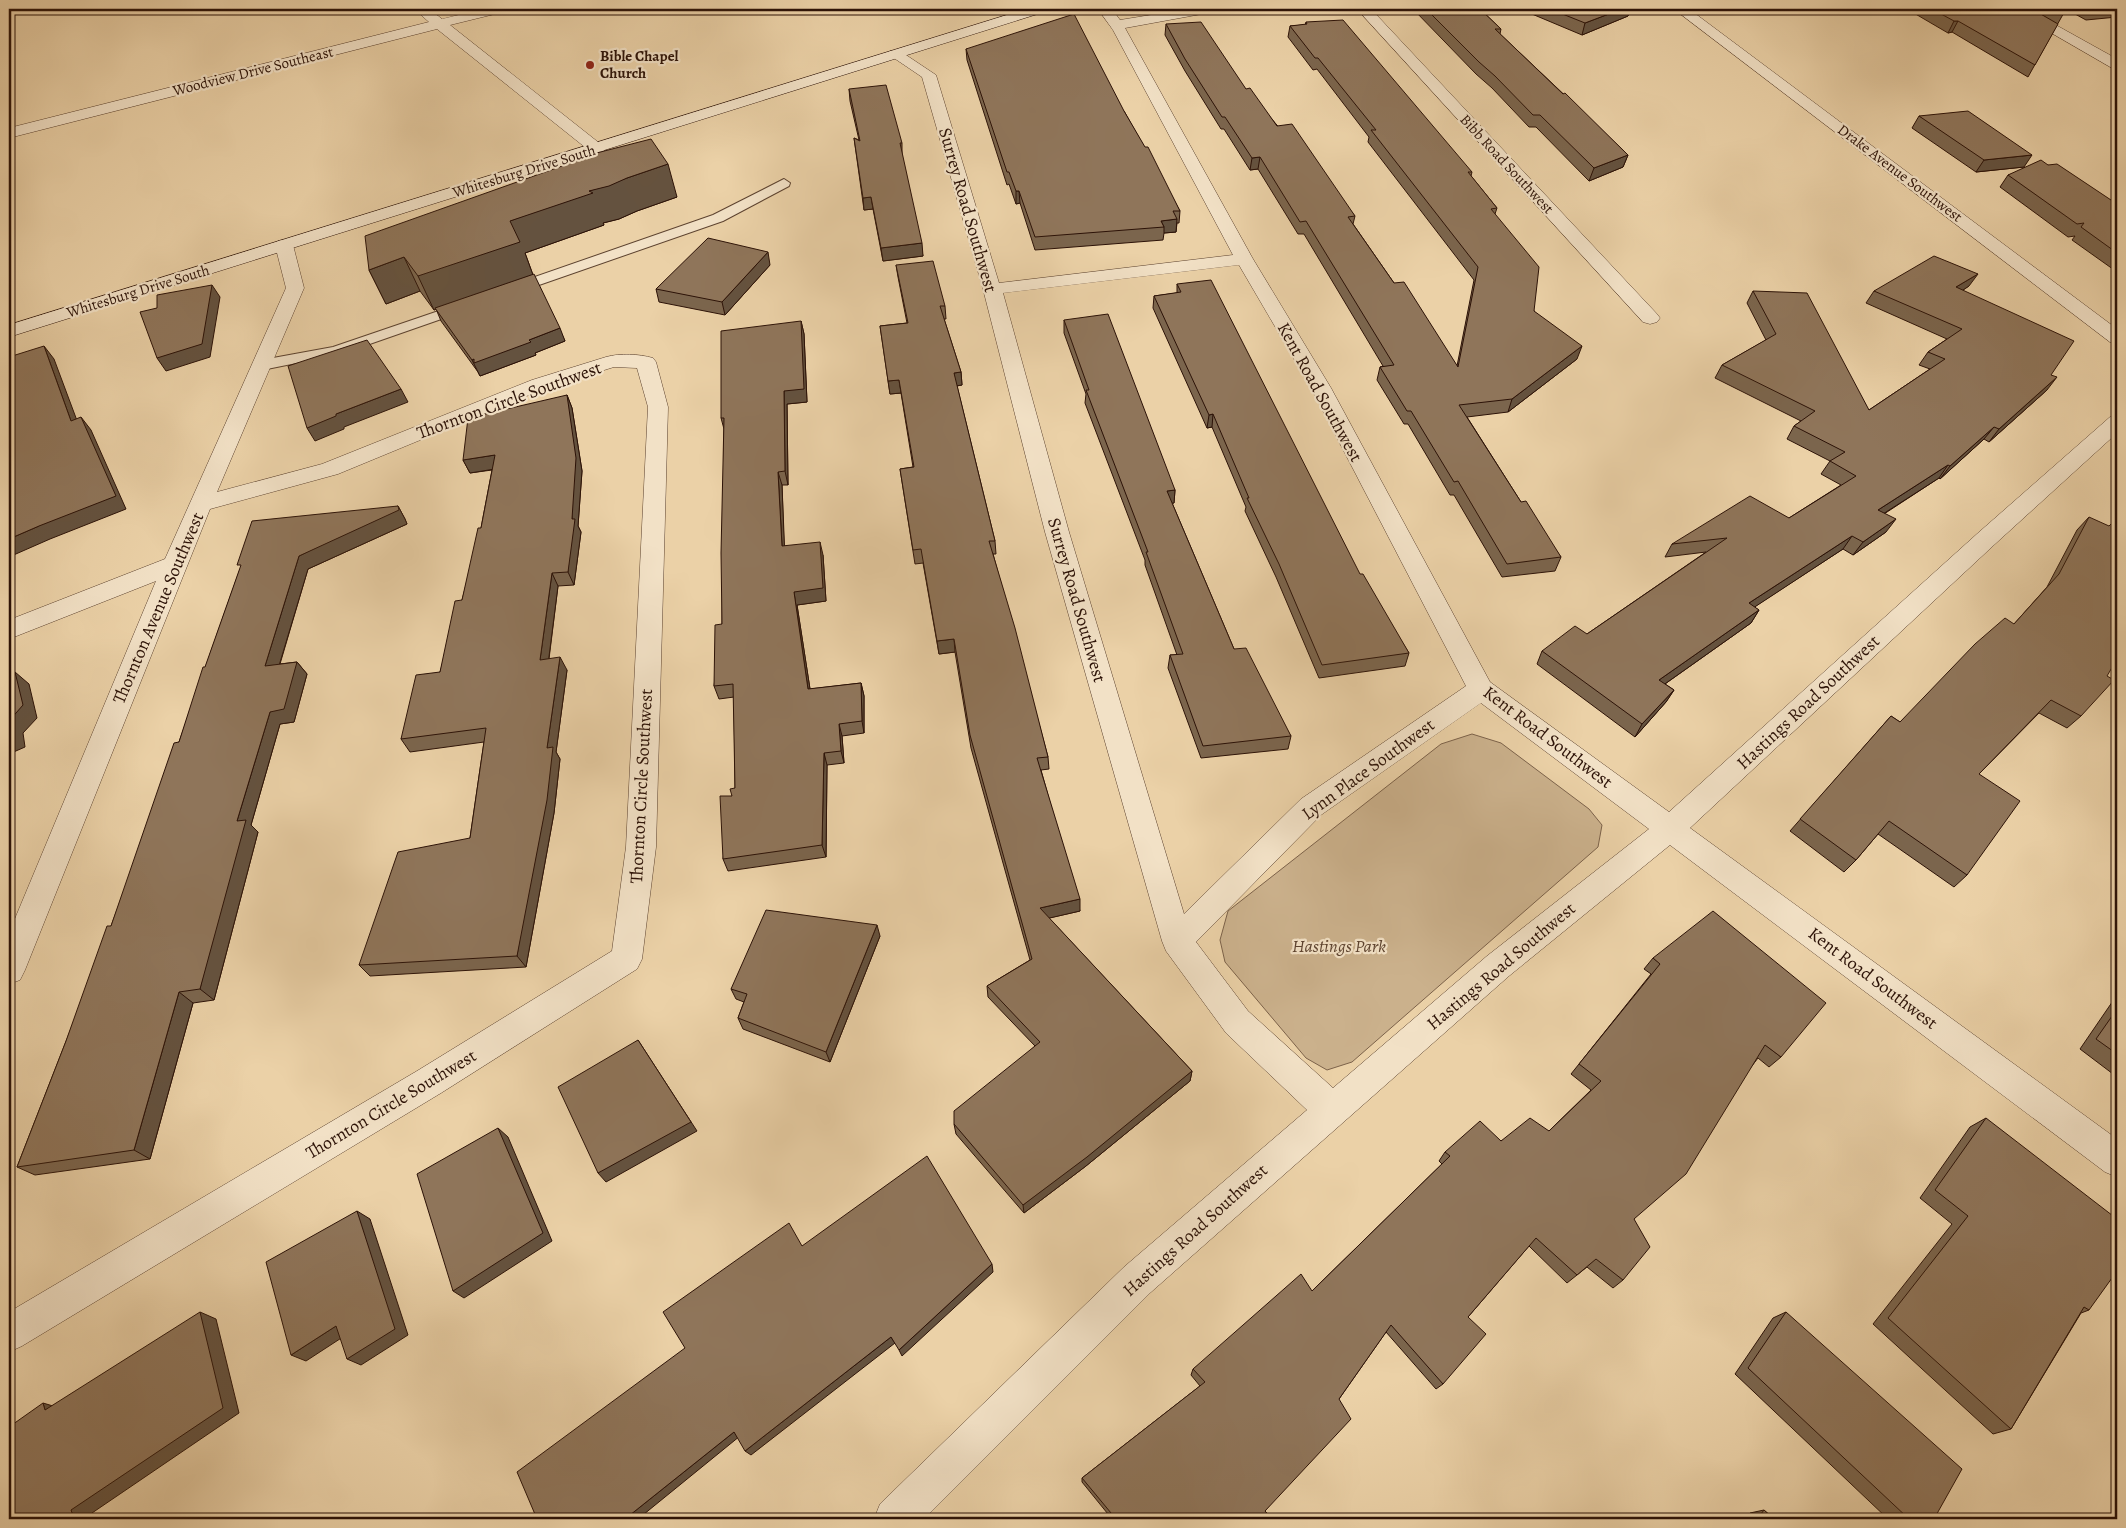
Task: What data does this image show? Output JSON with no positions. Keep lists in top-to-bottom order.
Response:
{
  "streets": {
    "street": [
      "Woodview Drive Southeast",
      "Bibb Road Southwest",
      "Whitesburg Drive South",
      "Drake Avenue Southwest",
      "Surrey Road Southwest",
      "Kent Road Southwest",
      "Thornton Circle Southwest",
      "Thornton Avenue Southwest",
      "Hastings Road Southwest",
      "Lynn Place Southwest"
    ]
  },
  "crossings": [
    ["Whitesburg Drive South", "Surrey Road Southwest"],
    ["Whitesburg Drive South", "Thornton Avenue Southwest"],
    ["Surrey Road Southwest", "Hastings Road Southwest"],
    ["Surrey Road Southwest", "Lynn Place Southwest"],
    ["Kent Road Southwest", "Hastings Road Southwest"],
    ["Kent Road Southwest", "Lynn Place Southwest"],
    ["Thornton Circle Southwest", "Thornton Avenue Southwest"]
  ],
  "parks": ["Hastings Park"],
  "places": ["Bible Chapel Church"]
}
